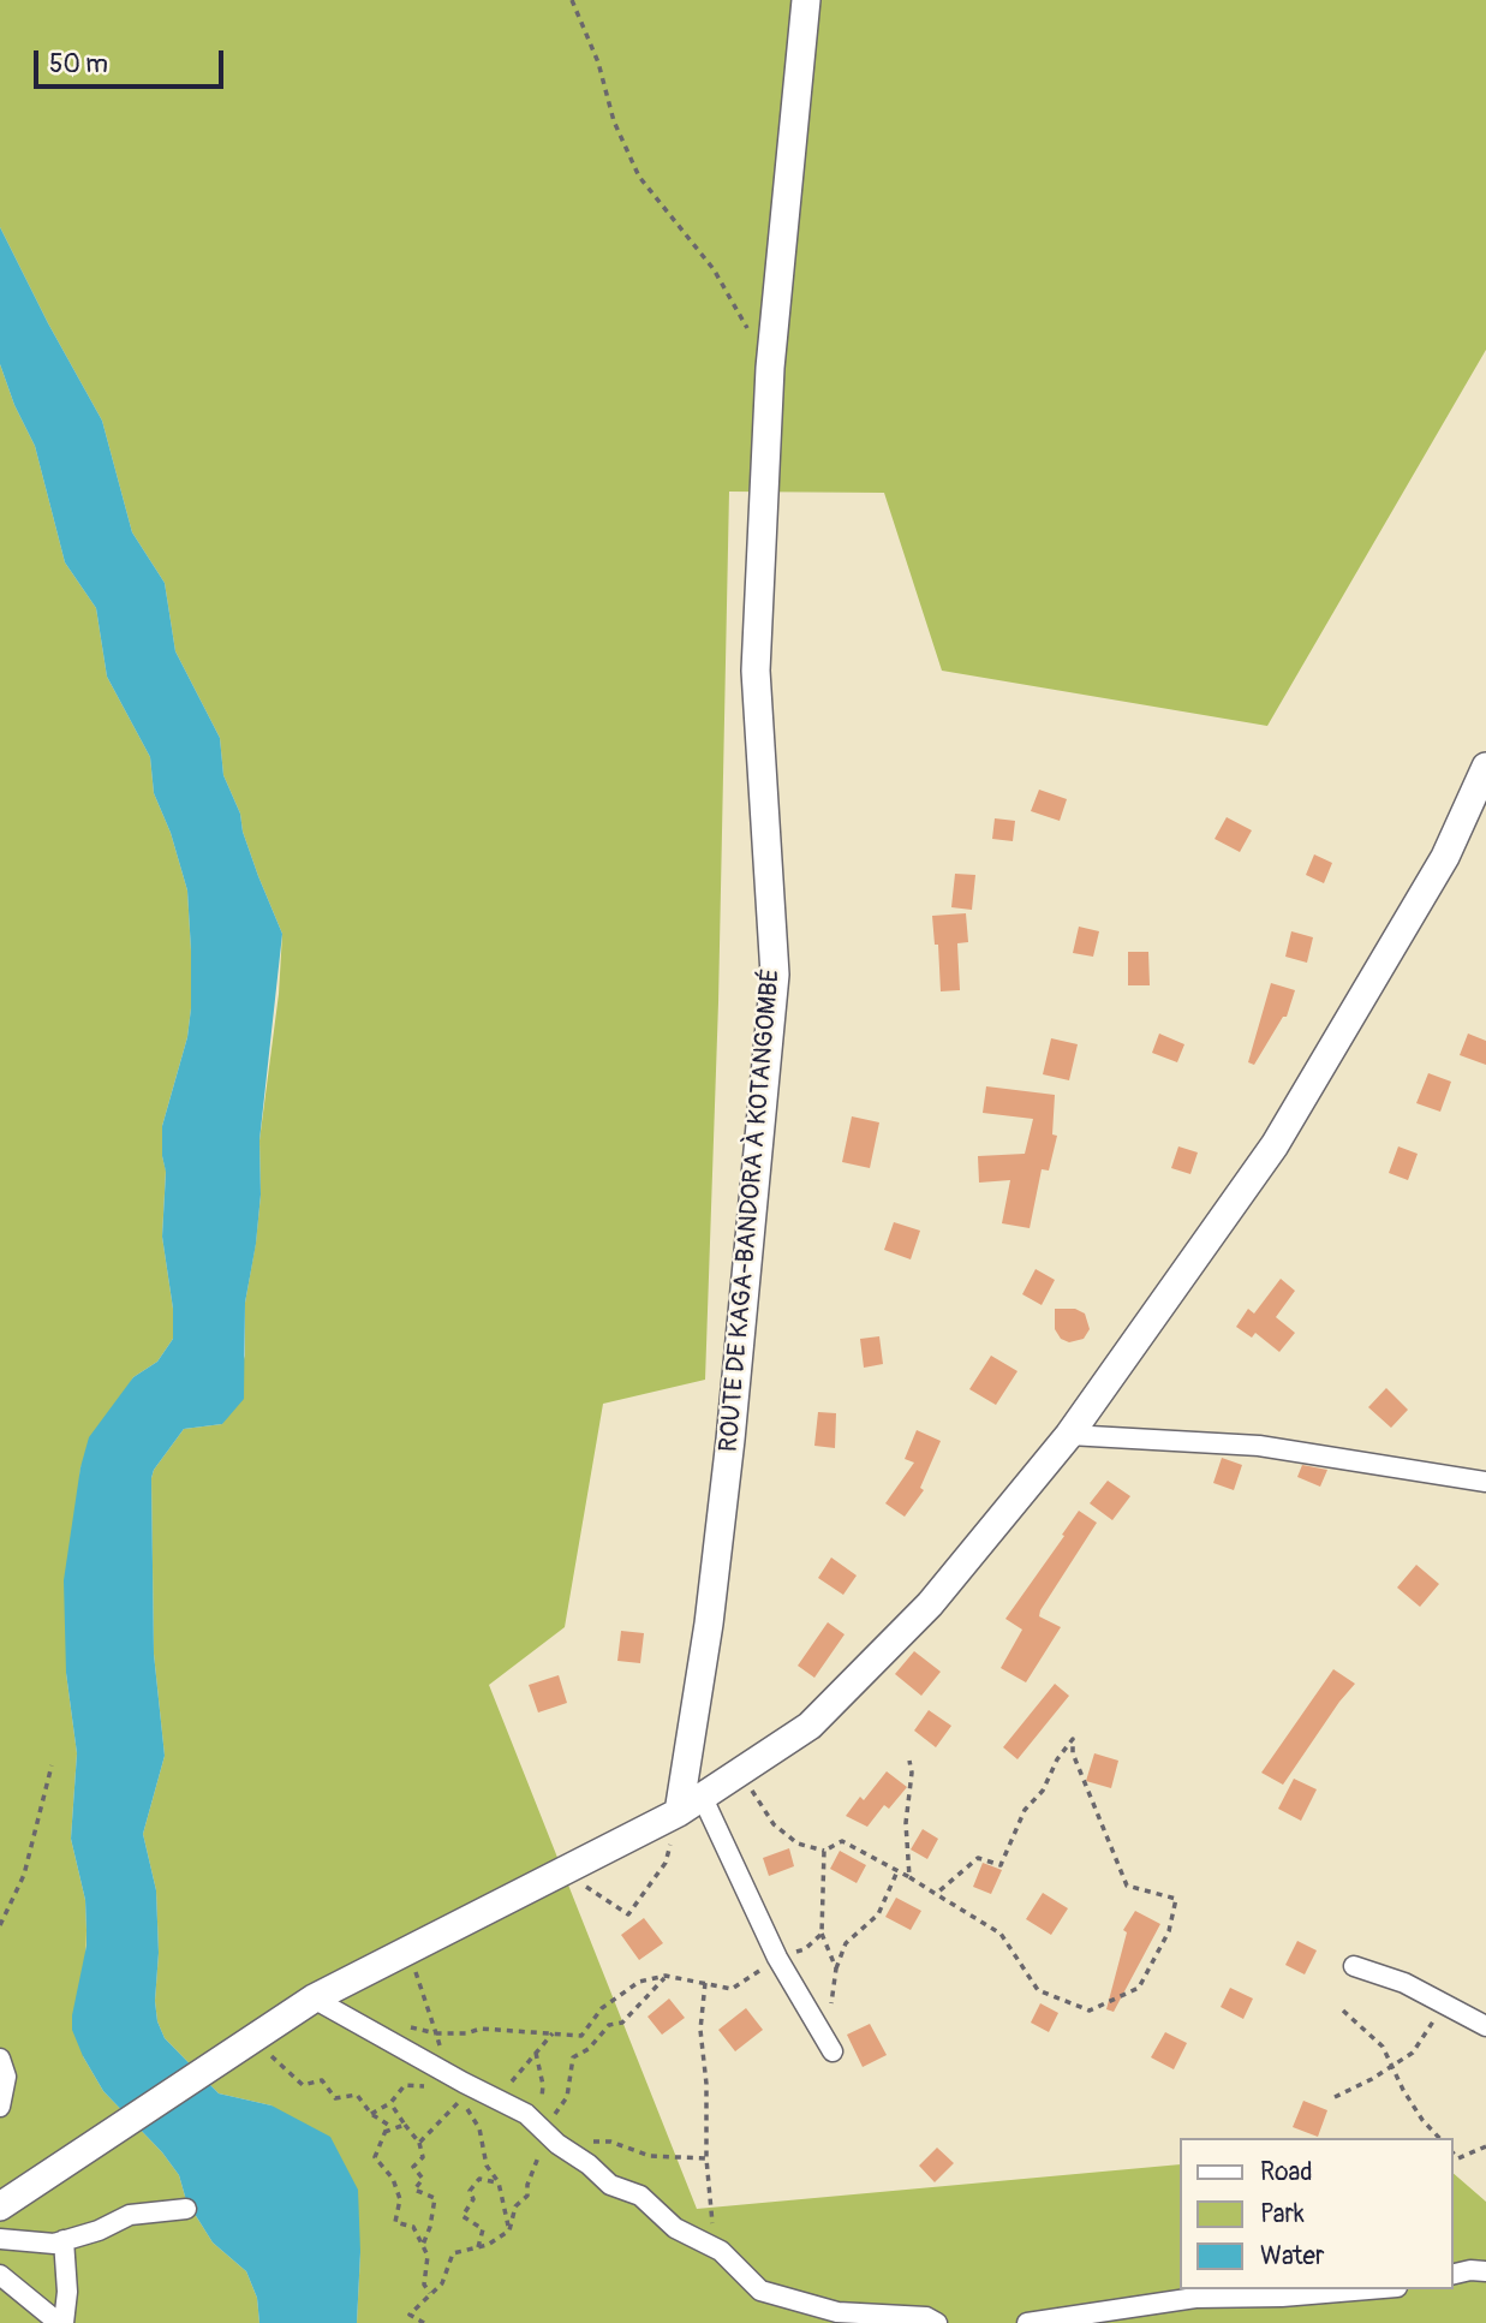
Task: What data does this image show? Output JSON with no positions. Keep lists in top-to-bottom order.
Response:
{
  "streets": {
    "main road": ["ROUTE DE KAGA-BANDORA À KOTANGOMBÉ"]
  },
  "legend": ["Road", "Park", "Water"],
  "scale_bar": "50 m"
}
